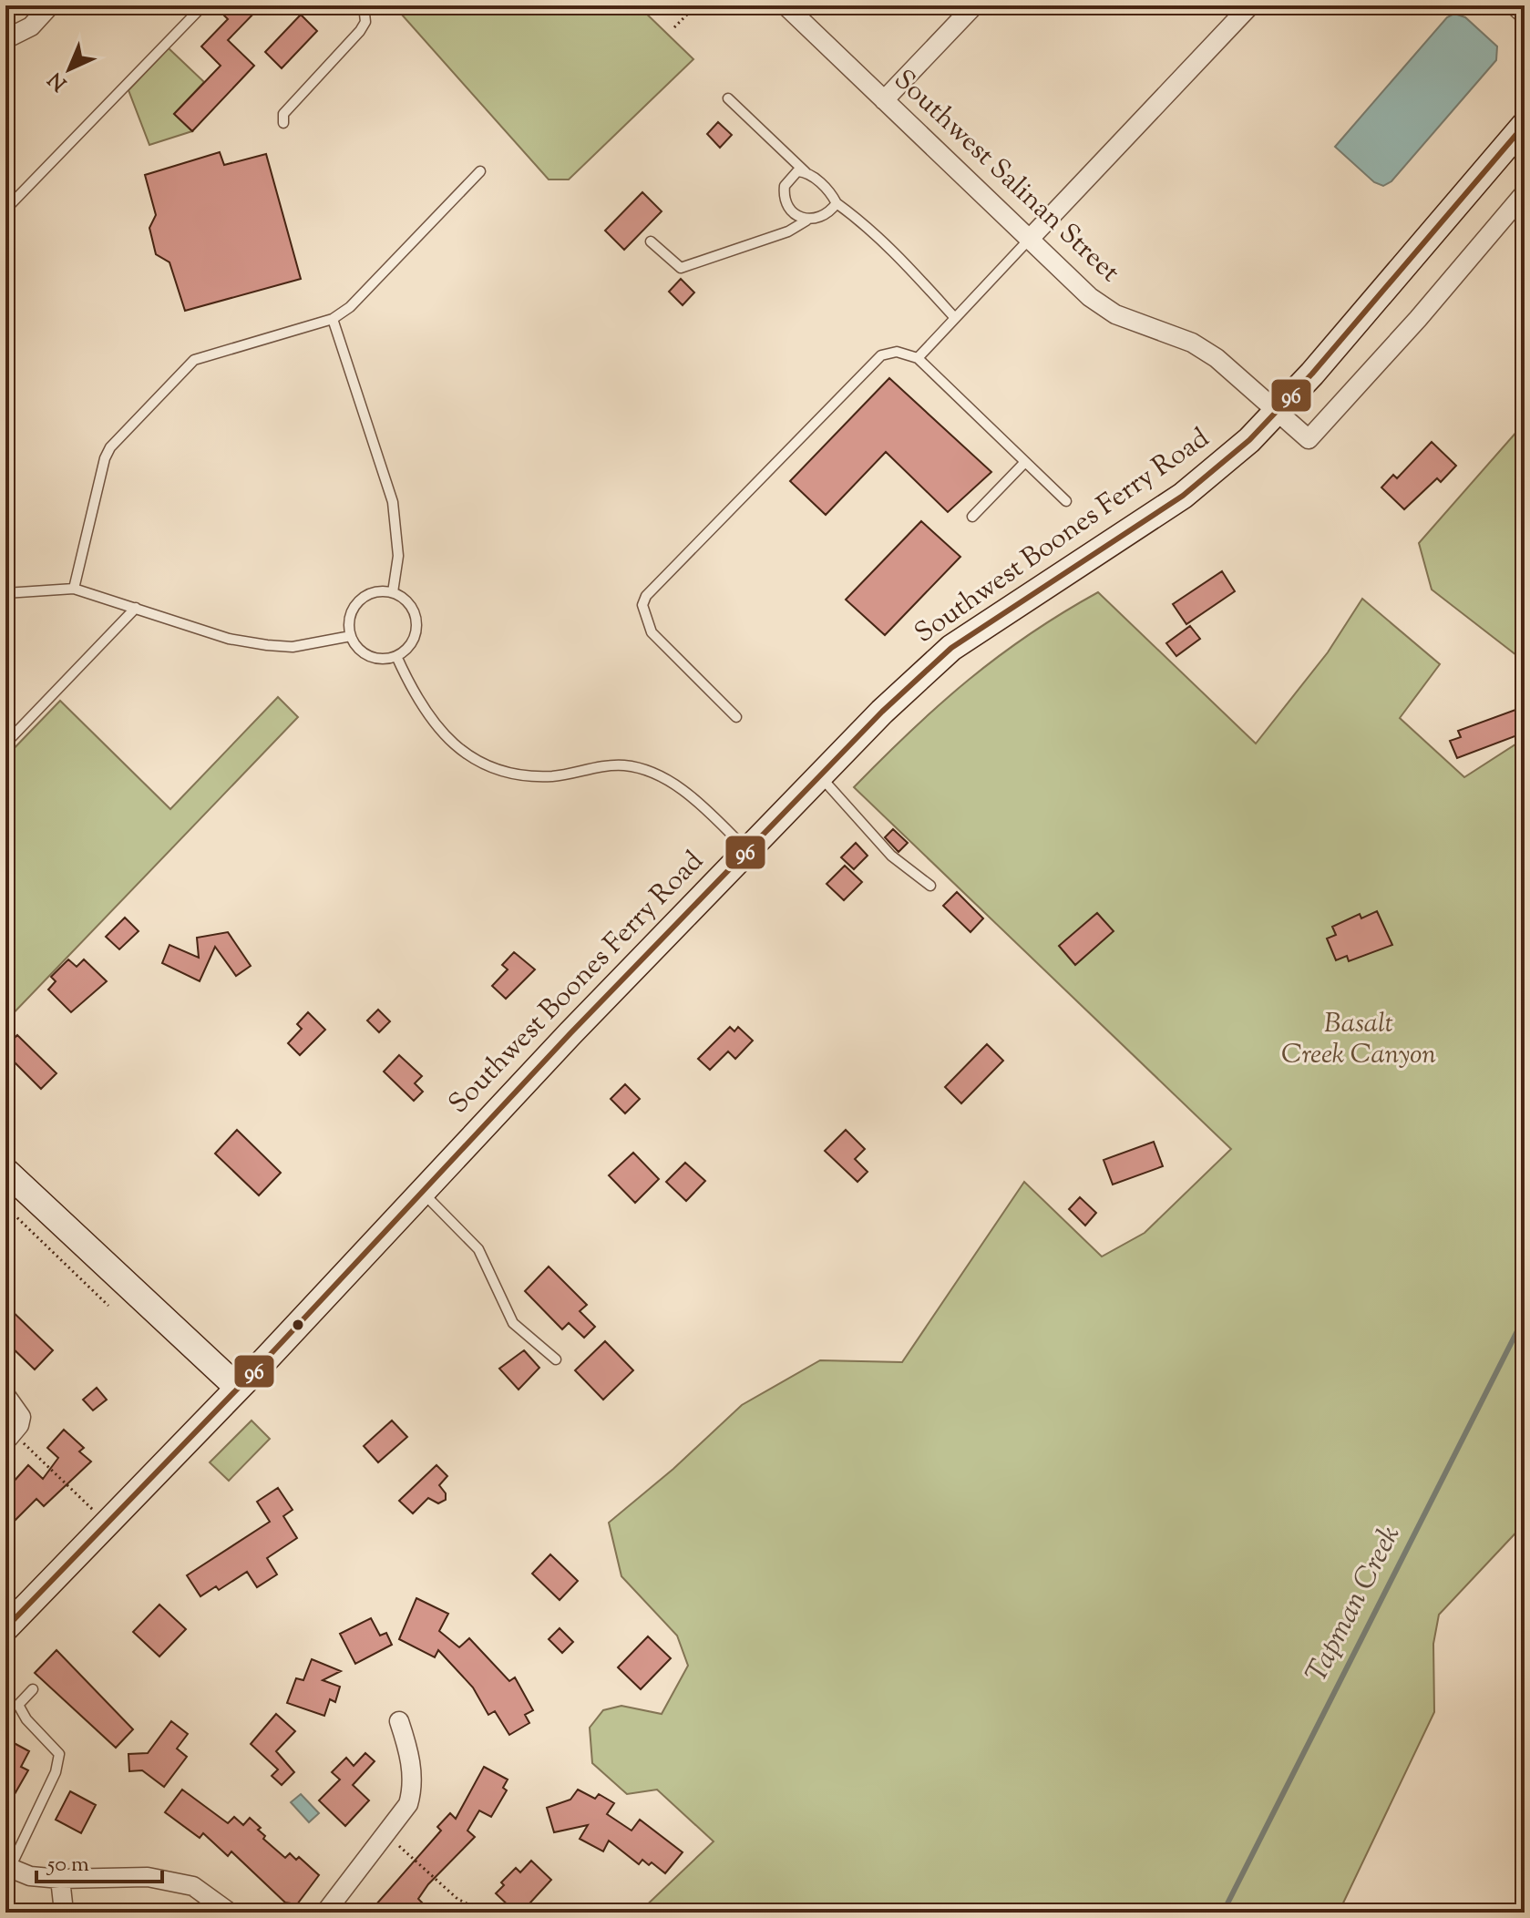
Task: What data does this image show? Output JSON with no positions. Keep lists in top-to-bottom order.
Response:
{
  "streets": {
    "main road": ["Southwest Boones Ferry Road"],
    "street": ["Southwest Salinan Street"]
  },
  "crossings": [
    ["Southwest Salinan Street", "Southwest Boones Ferry Road"]
  ],
  "water": ["Tapman Creek"],
  "parks": ["Basalt Creek Canyon"],
  "lines": ["transit line 96"],
  "scale_bar": "50 m",
  "north": "bottom left"
}
